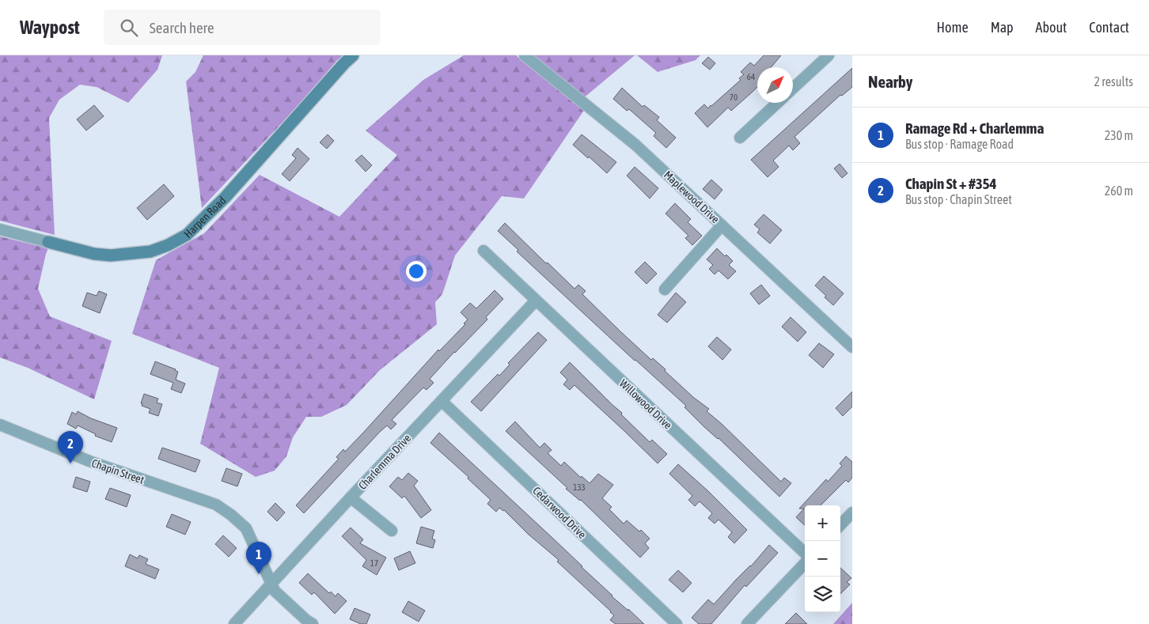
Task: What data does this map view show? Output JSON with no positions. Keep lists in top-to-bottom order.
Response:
{
  "streets": {
    "street": [
      "Maplewood Drive",
      "Harpen Road",
      "Willowood Drive",
      "Charlemma Drive",
      "Chapin Street",
      "Cedarwood Drive"
    ]
  },
  "crossings": [
    ["Willowood Drive", "Charlemma Drive"],
    ["Charlemma Drive", "Chapin Street"],
    ["Charlemma Drive", "Cedarwood Drive"]
  ],
  "house_numbers": [
    "64",
    "70",
    "133",
    "17"
  ],
  "north": "top right",
  "page": {
    "header": "Waypost",
    "search": "Search here",
    "nav": [
      "Home",
      "Map",
      "About",
      "Contact"
    ],
    "heading": ["Nearby", "2 results"],
    "list": [
      {
        "mark": "1",
        "name": "Ramage Rd + Charlemma",
        "note": "Bus stop · Ramage Road",
        "value": "230 m"
      },
      {
        "mark": "2",
        "name": "Chapin St + #354",
        "note": "Bus stop · Chapin Street",
        "value": "260 m"
      }
    ],
    "pins": ["2", "1"],
    "map_buttons": ["+", "−"]
  }
}
